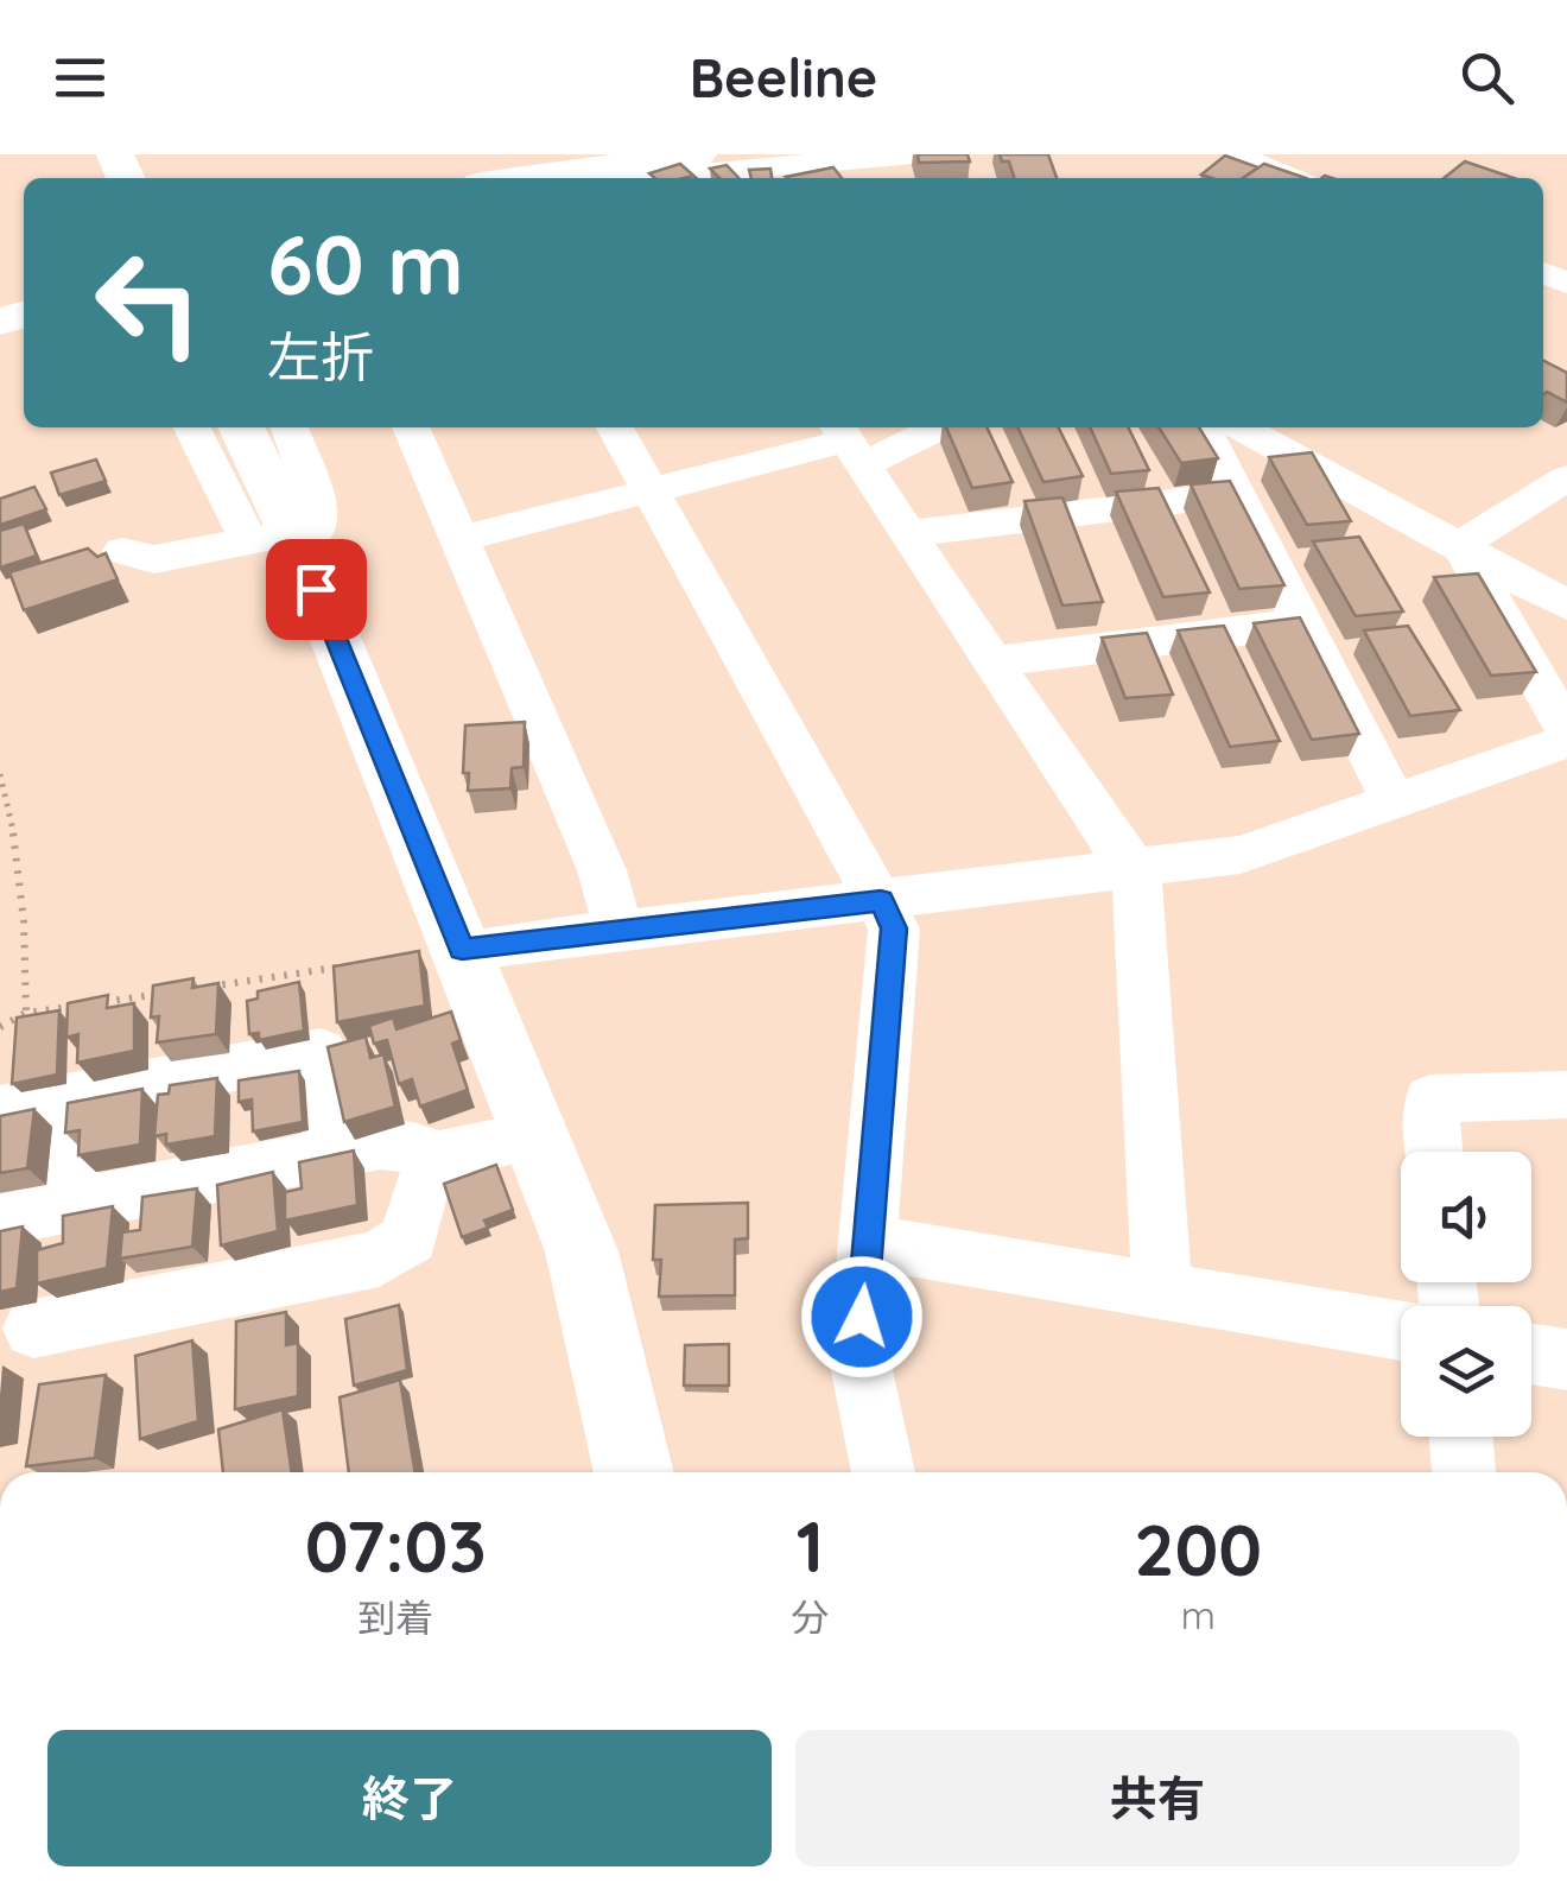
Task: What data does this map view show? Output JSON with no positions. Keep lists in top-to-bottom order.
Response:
{
  "page": {
    "header": "Beeline",
    "turn": ["60 m", "左折"],
    "eta": [
      "07:03",
      "到着",
      "1",
      "分",
      "200",
      "m"
    ],
    "buttons": ["終了", "共有"]
  }
}
